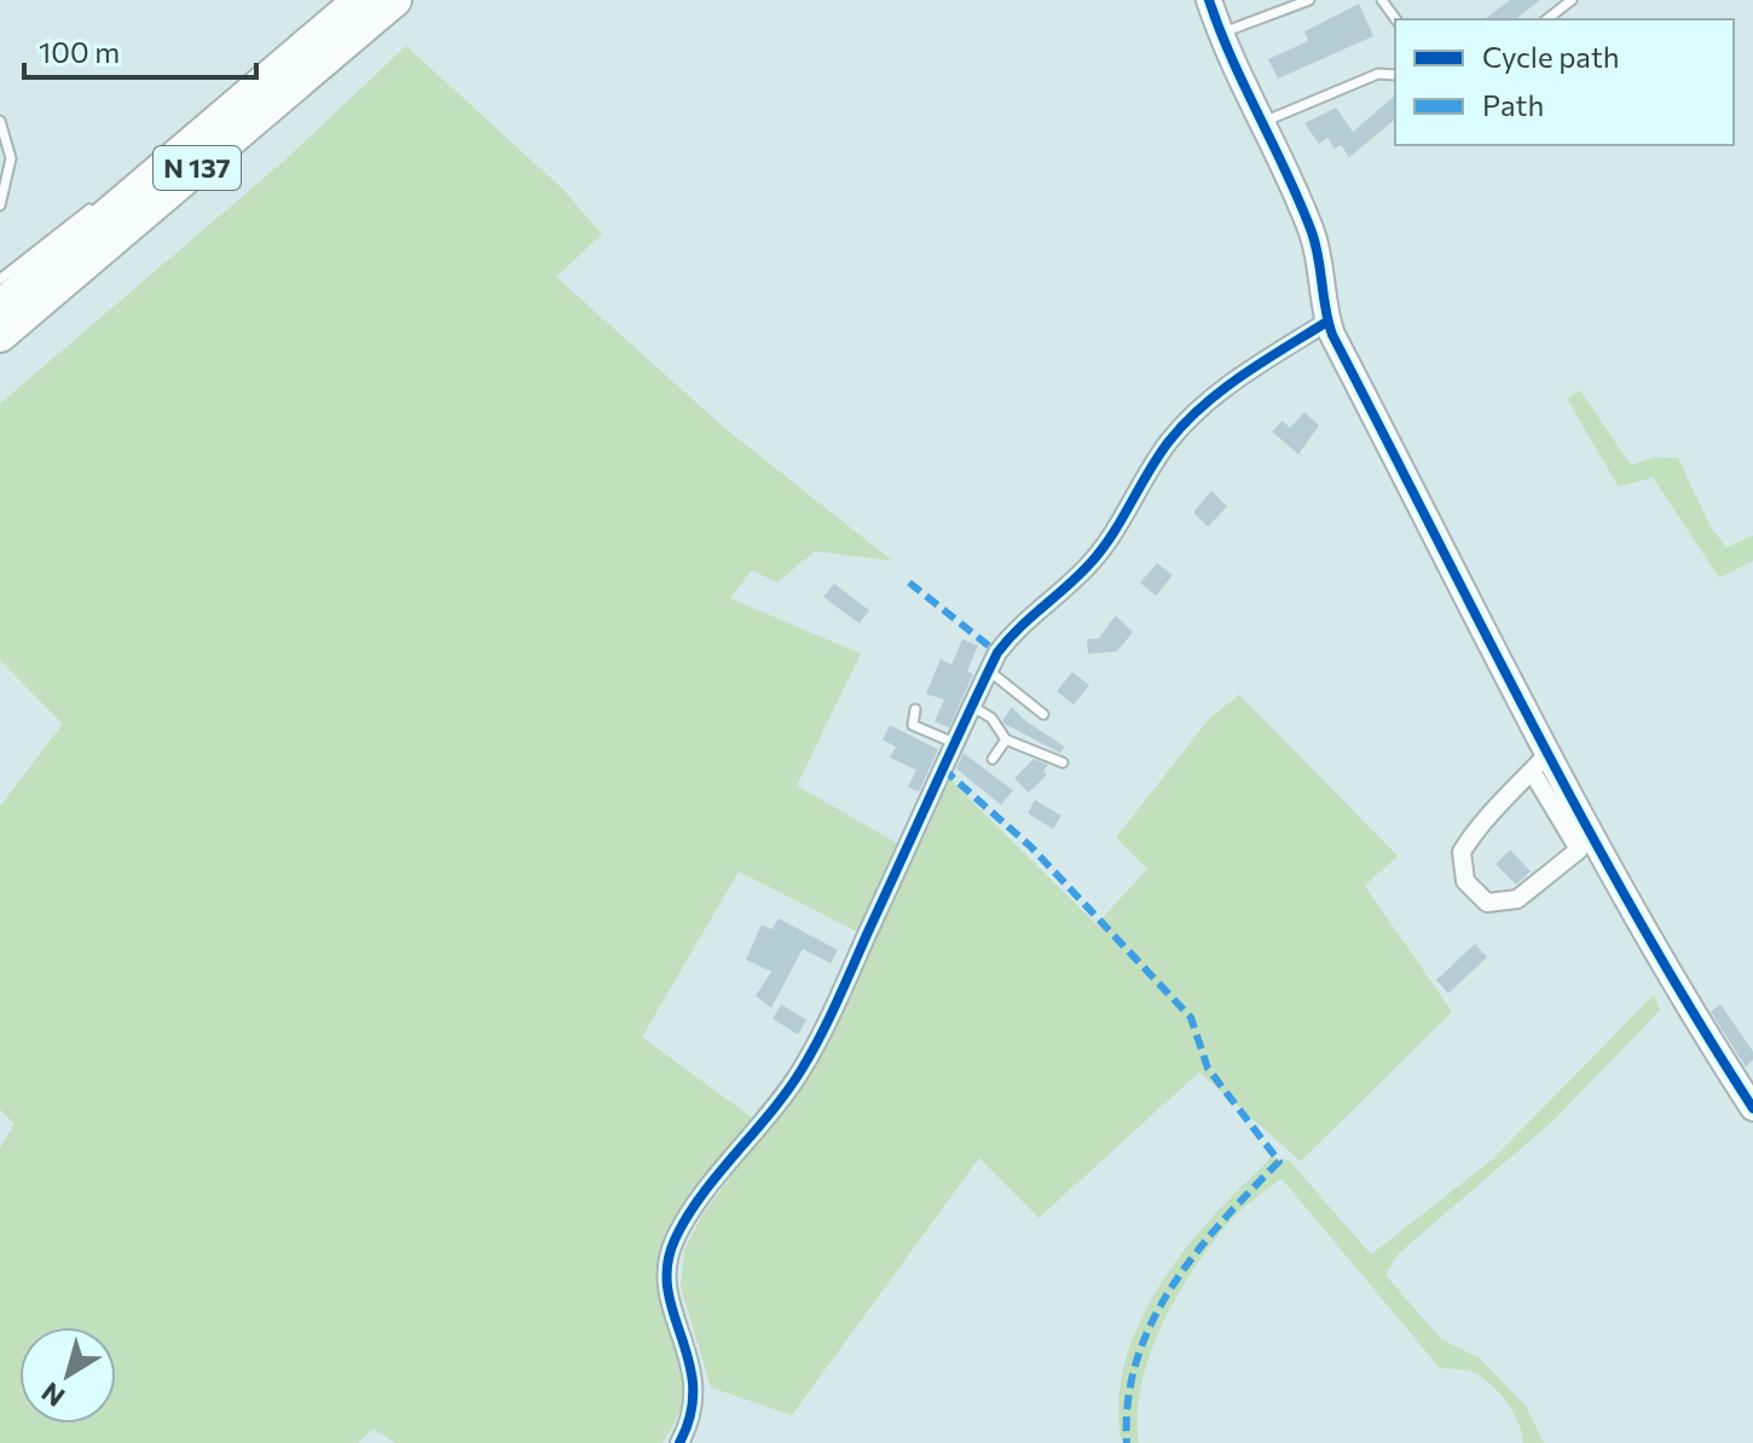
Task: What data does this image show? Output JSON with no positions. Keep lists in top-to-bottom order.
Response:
{
  "streets": {
    "highway": ["N 137"]
  },
  "legend": ["Cycle path", "Path"],
  "scale_bar": "100 m",
  "north": "bottom left"
}
